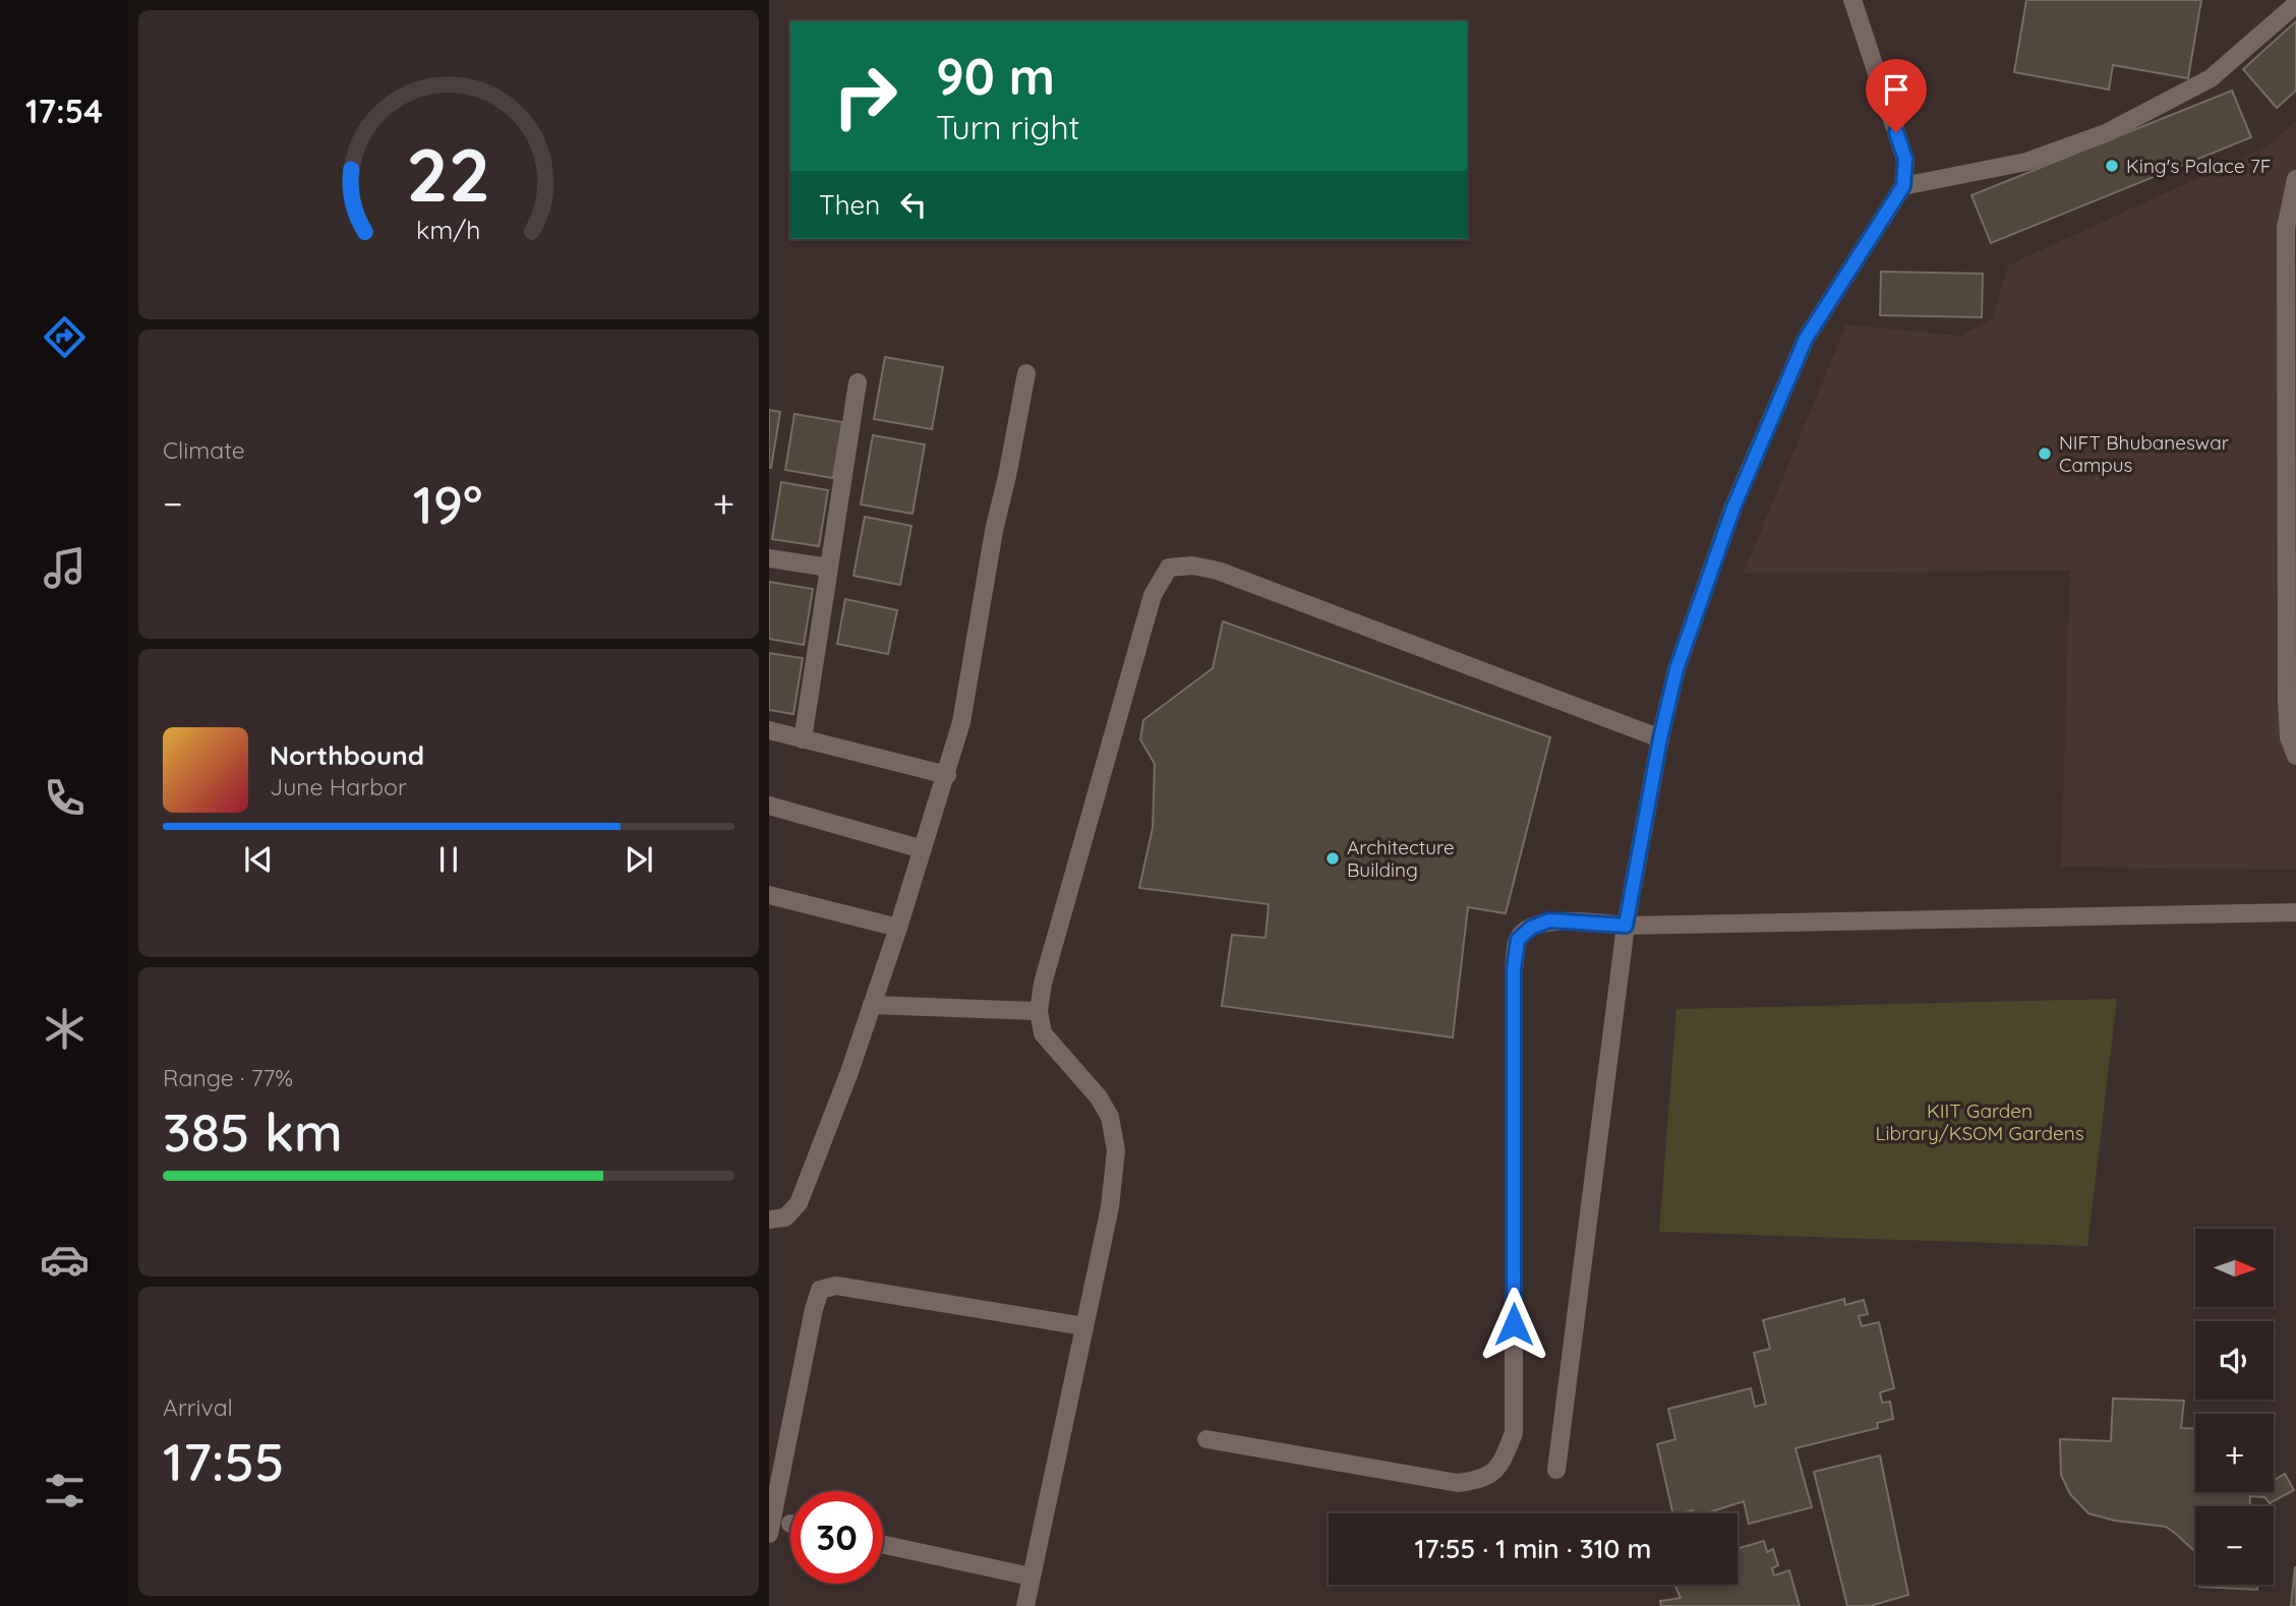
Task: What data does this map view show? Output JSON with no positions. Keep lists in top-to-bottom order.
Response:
{
  "parks": ["KIIT Garden Library/KSOM Gardens"],
  "places": ["King's Palace 7F", "NIFT Bhubaneswar Campus", "Architecture Building"],
  "north": "right",
  "page": {
    "tabs": "17:54",
    "turn": ["90 m", "Turn right"],
    "then": "Then",
    "tile": [
      "Climate",
      ["Range · 77%", "385 km"],
      ["Arrival", "17:55"]
    ],
    "heat": ["−", "19°", "+"],
    "song": ["Northbound", "June Harbor"],
    "map_buttons": ["+", "−"],
    "limit": "30",
    "trip": "17:55 · 1 min · 310 m",
    "gauge": ["22", "km/h"]
  }
}
